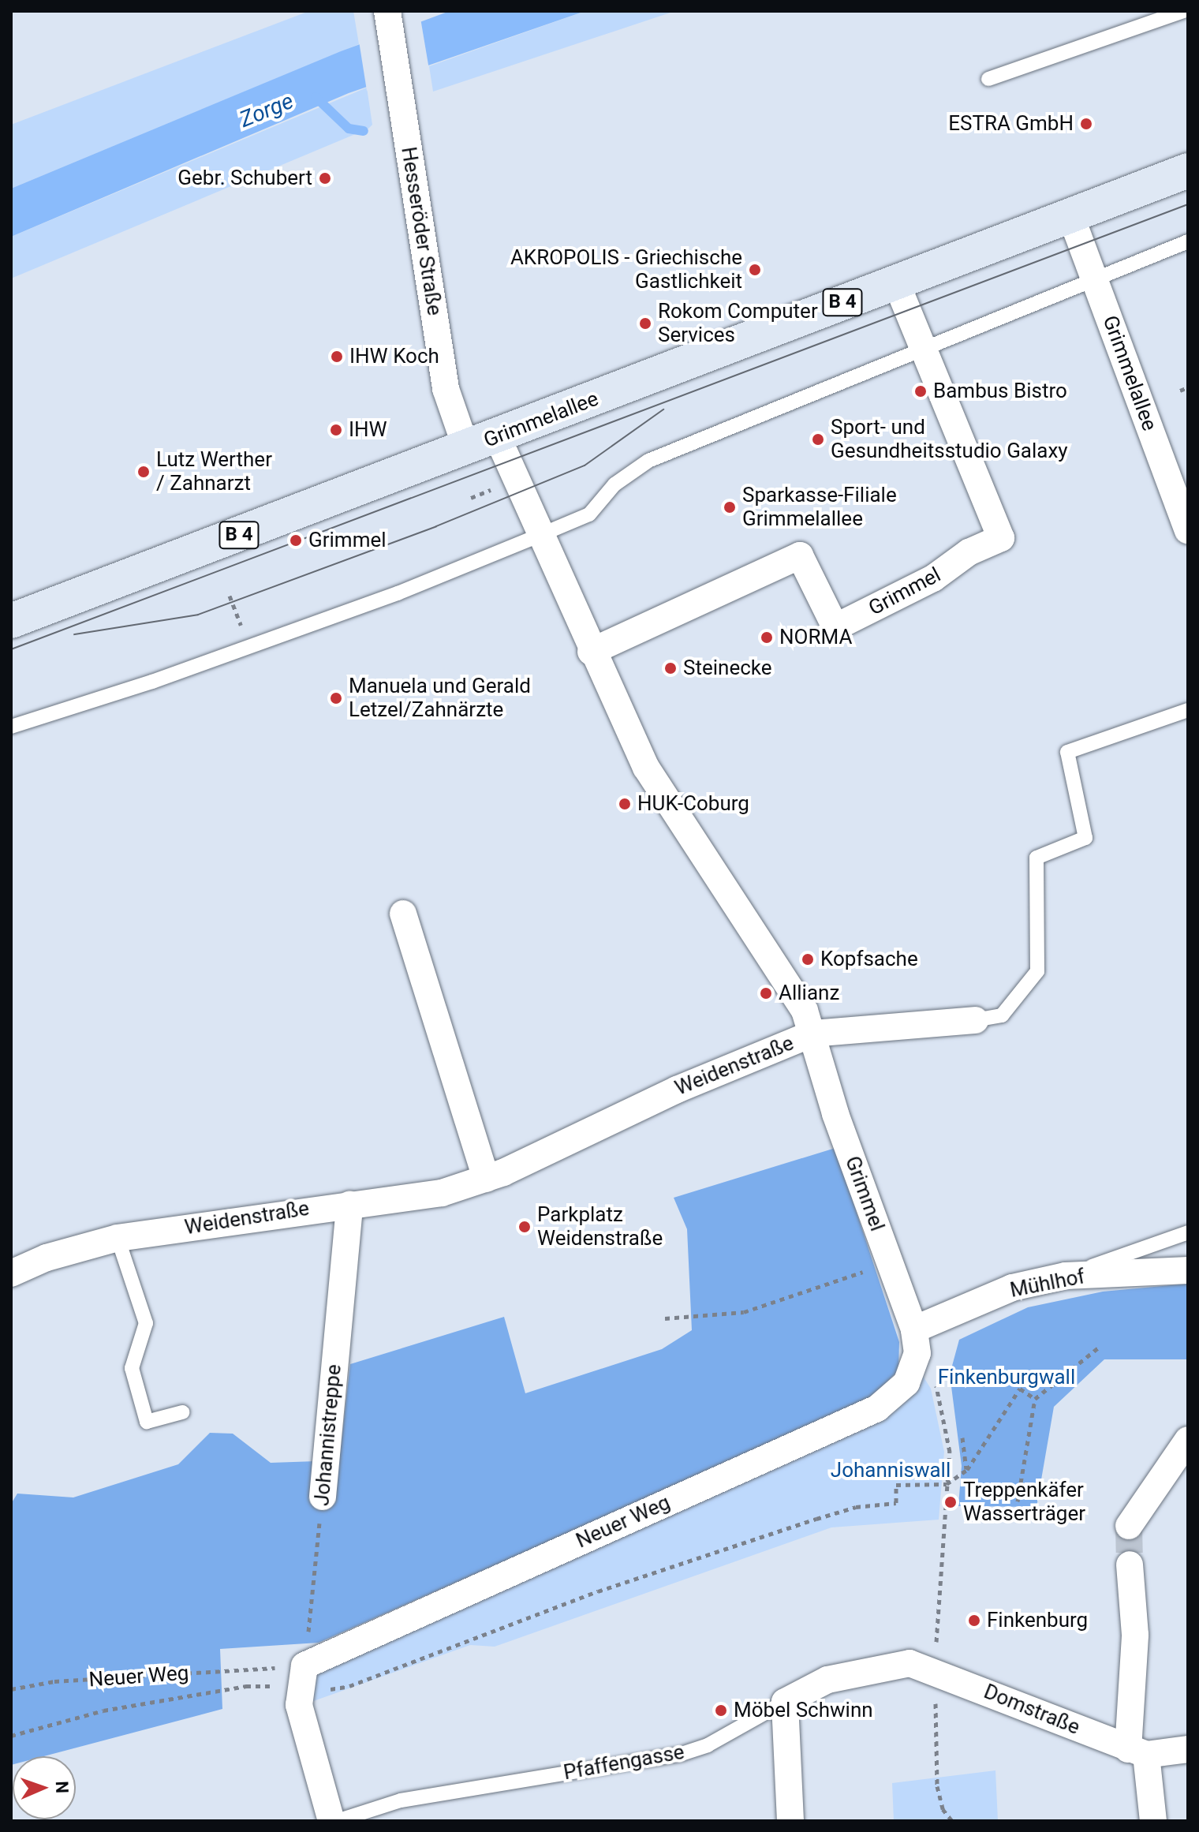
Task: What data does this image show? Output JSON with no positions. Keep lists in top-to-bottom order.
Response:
{
  "streets": {
    "main road": ["B 4", "Grimmelallee"],
    "street": [
      "Hesseröder Straße",
      "Grimmel",
      "Weidenstraße",
      "Mühlhof",
      "Johannistreppe",
      "Neuer Weg",
      "Domstraße",
      "Pfaffengasse"
    ]
  },
  "crossings": [
    ["Hesseröder Straße", "Grimmelallee"],
    ["Hesseröder Straße", "Grimmel"],
    ["Grimmelallee", "Grimmel"],
    ["Grimmel", "Weidenstraße"],
    ["Grimmel", "Mühlhof"],
    ["Grimmel", "Neuer Weg"],
    ["Weidenstraße", "Johannistreppe"],
    ["Mühlhof", "Neuer Weg"],
    ["Johannistreppe", "Neuer Weg"],
    ["Domstraße", "Pfaffengasse"]
  ],
  "water": ["Zorge"],
  "parks": ["Finkenburgwall", "Johanniswall"],
  "places": [
    "ESTRA GmbH",
    "Gebr. Schubert",
    "AKROPOLIS - Griechische Gastlichkeit",
    "Rokom Computer Services",
    "IHW Koch",
    "Bambus Bistro",
    "IHW",
    "Sport- und Gesundheitsstudio Galaxy",
    "Lutz Werther / Zahnarzt",
    "Sparkasse-Filiale Grimmelallee",
    "Grimmel",
    "NORMA",
    "Steinecke",
    "Manuela und Gerald Letzel/Zahnärzte",
    "HUK-Coburg",
    "Kopfsache",
    "Allianz",
    "Parkplatz Weidenstraße",
    "Treppenkäfer Wasserträger",
    "Finkenburg",
    "Möbel Schwinn"
  ],
  "north": "right"
}
